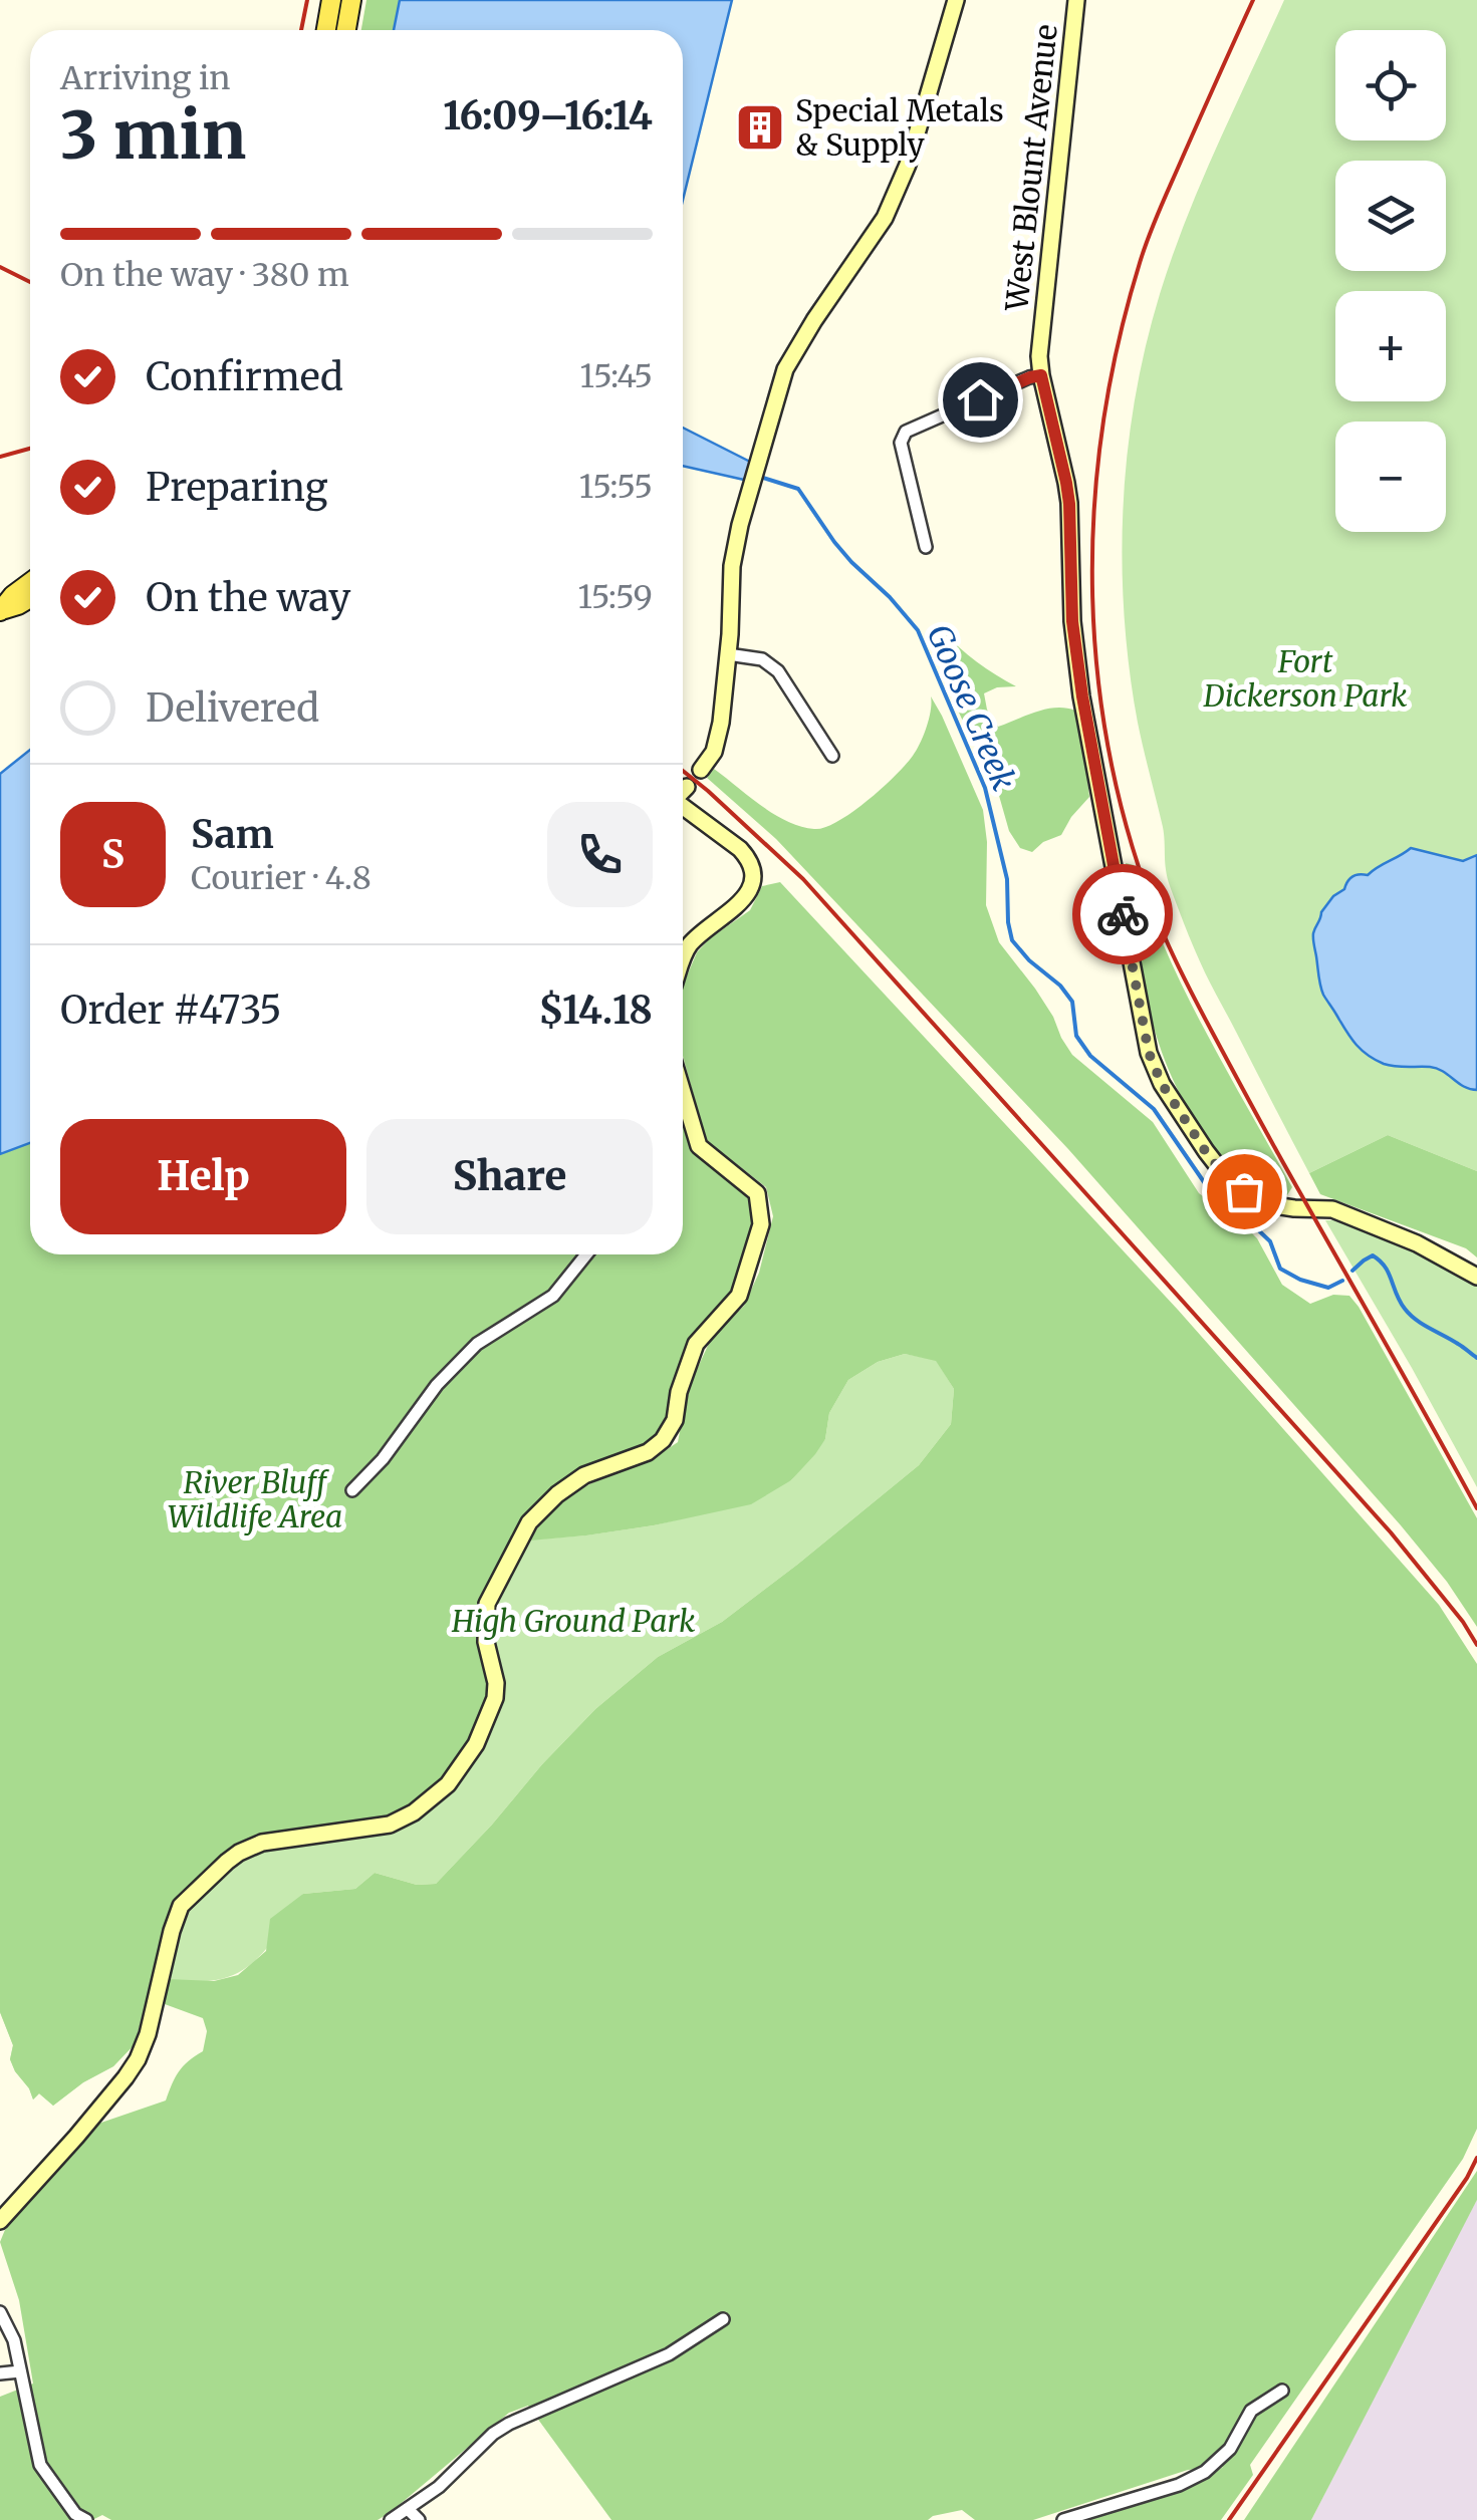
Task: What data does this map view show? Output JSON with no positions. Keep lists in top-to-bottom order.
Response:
{
  "streets": {
    "street": ["West Blount Avenue"]
  },
  "water": ["Goose Creek"],
  "parks": ["Fort Dickerson Park", "River Bluff Wildlife Area", "High Ground Park"],
  "places": {
    "building": ["Special Metals & Supply"]
  },
  "page": {
    "map_buttons": ["+", "−"],
    "heading": ["3 min", "Arriving in", "16:09–16:14"],
    "panel": [
      "Sam",
      "Courier · 4.8",
      "Order #4735",
      "$14.18"
    ],
    "bar": "On the way · 380 m",
    "list": [
      ["Confirmed", "15:45"],
      ["Preparing", "15:55"],
      ["On the way", "15:59"],
      "Delivered"
    ],
    "round": "S",
    "buttons": ["Help", "Share"]
  }
}
